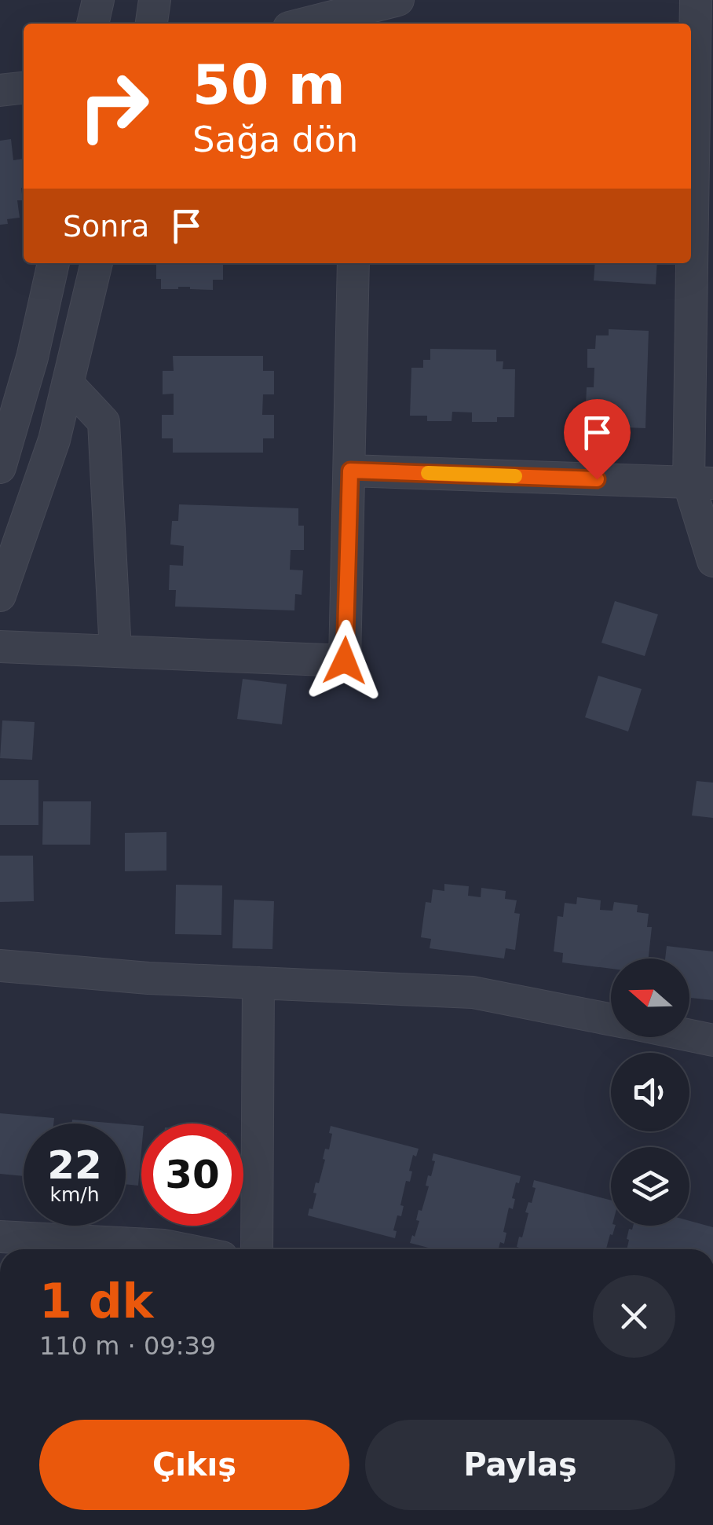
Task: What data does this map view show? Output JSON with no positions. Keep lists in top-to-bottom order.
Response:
{
  "north": "left",
  "page": {
    "turn": ["50 m", "Sağa dön"],
    "then": "Sonra",
    "speed": "22 km/h",
    "limit": "30",
    "heading": ["1 dk", "110 m · 09:39"],
    "buttons": ["Çıkış", "Paylaş"]
  }
}
